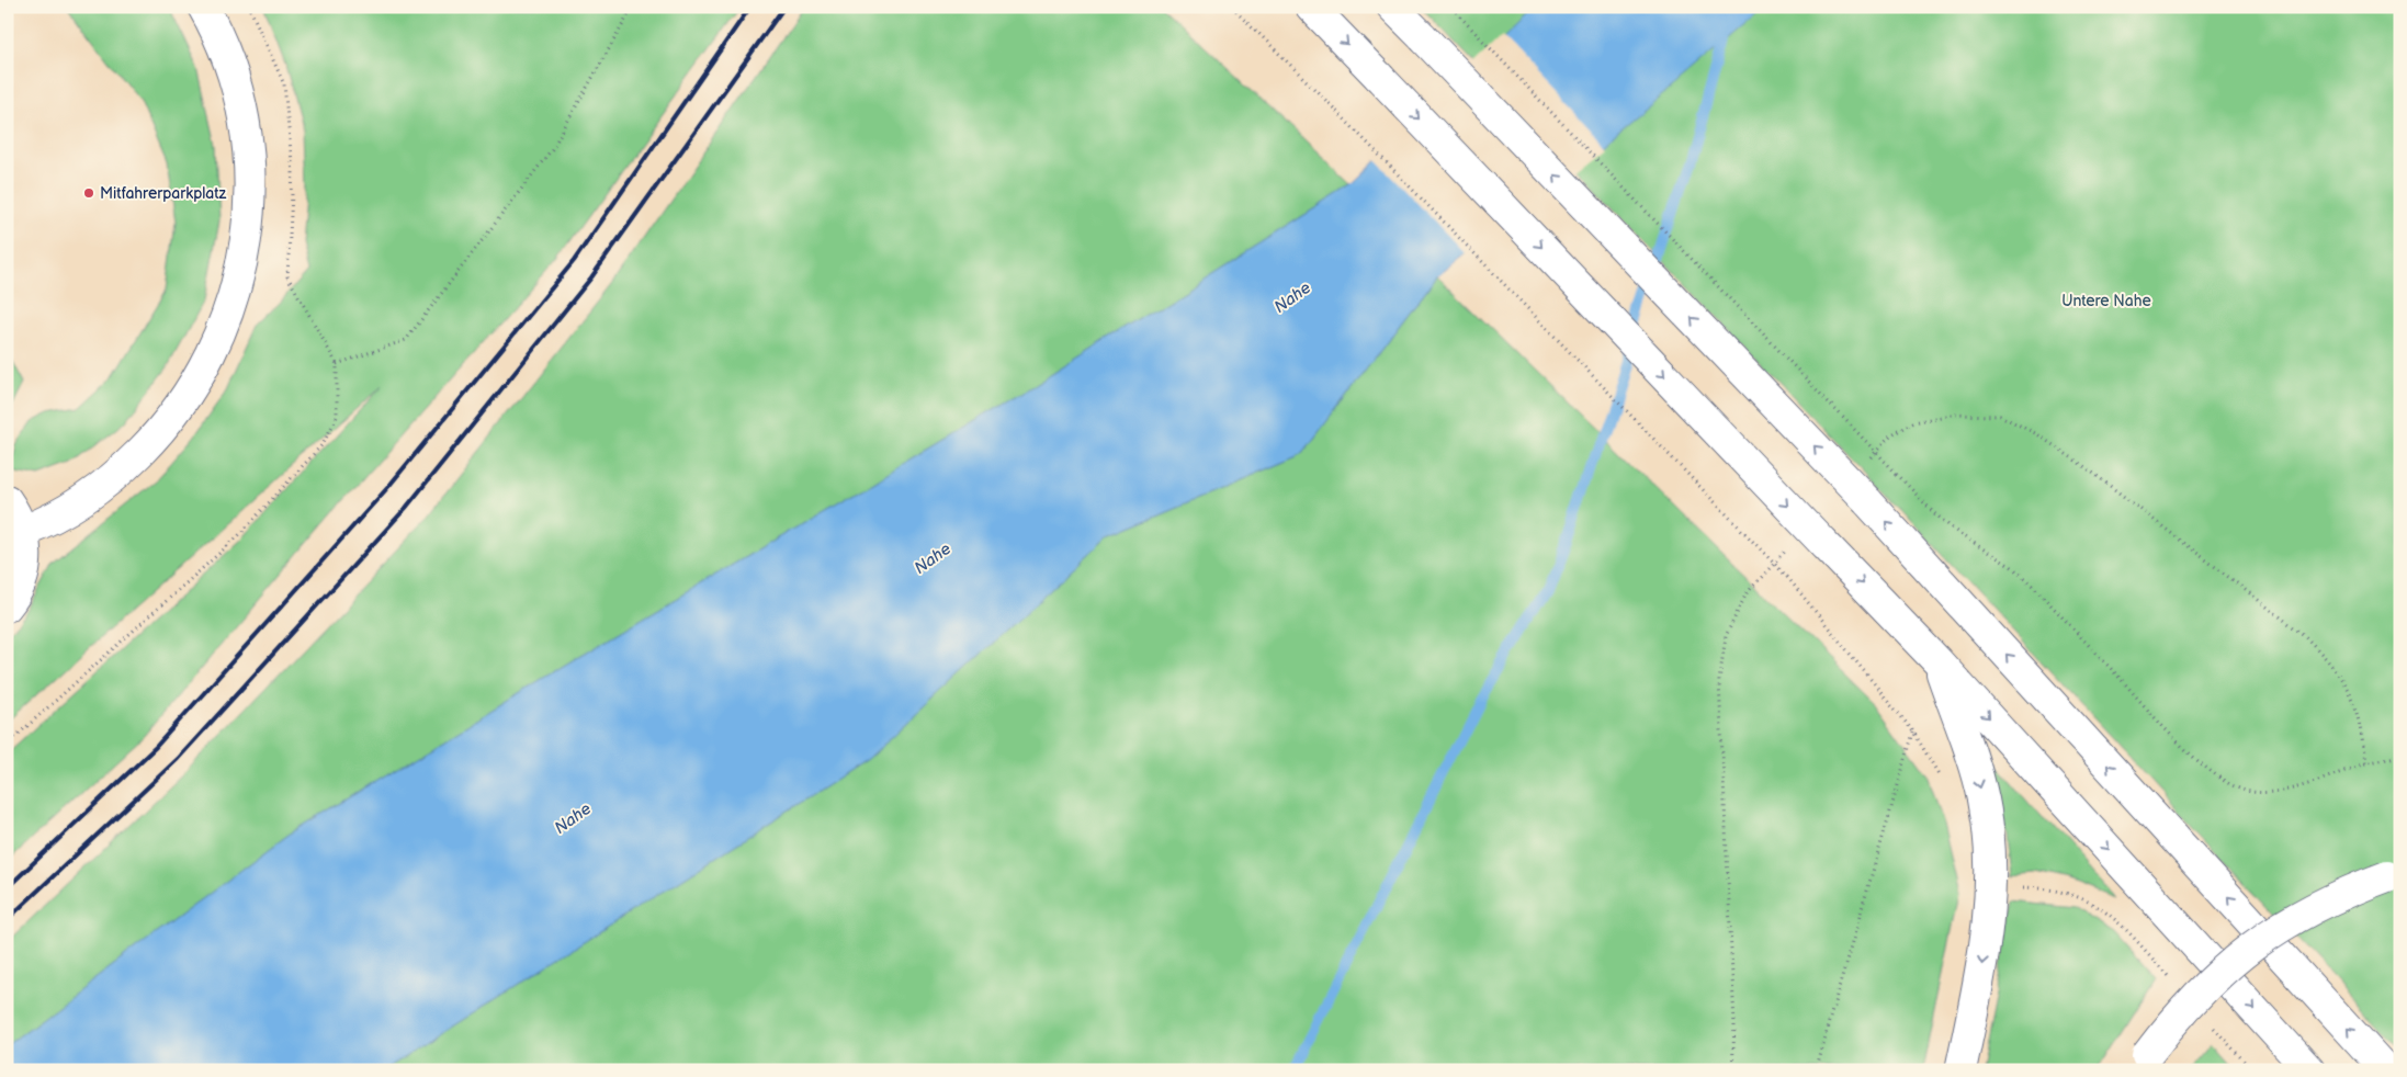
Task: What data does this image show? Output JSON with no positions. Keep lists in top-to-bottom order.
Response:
{
  "water": ["Nahe"],
  "parks": ["Untere Nahe"],
  "places": ["Mitfahrerparkplatz"]
}
